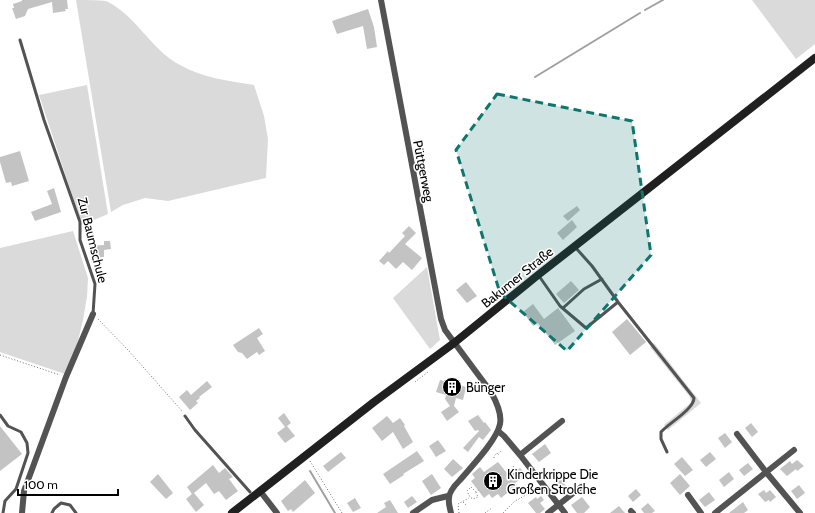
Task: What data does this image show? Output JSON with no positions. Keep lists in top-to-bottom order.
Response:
{
  "streets": {
    "main road": ["Bakumer Straße"],
    "street": ["Püttgerweg", "Zur Baumschule"]
  },
  "crossings": [
    ["Püttgerweg", "Bakumer Straße"]
  ],
  "places": {
    "building": ["Bünger", "Kinderkrippe Die Großen Strolche"]
  },
  "scale_bar": "100 m"
}
